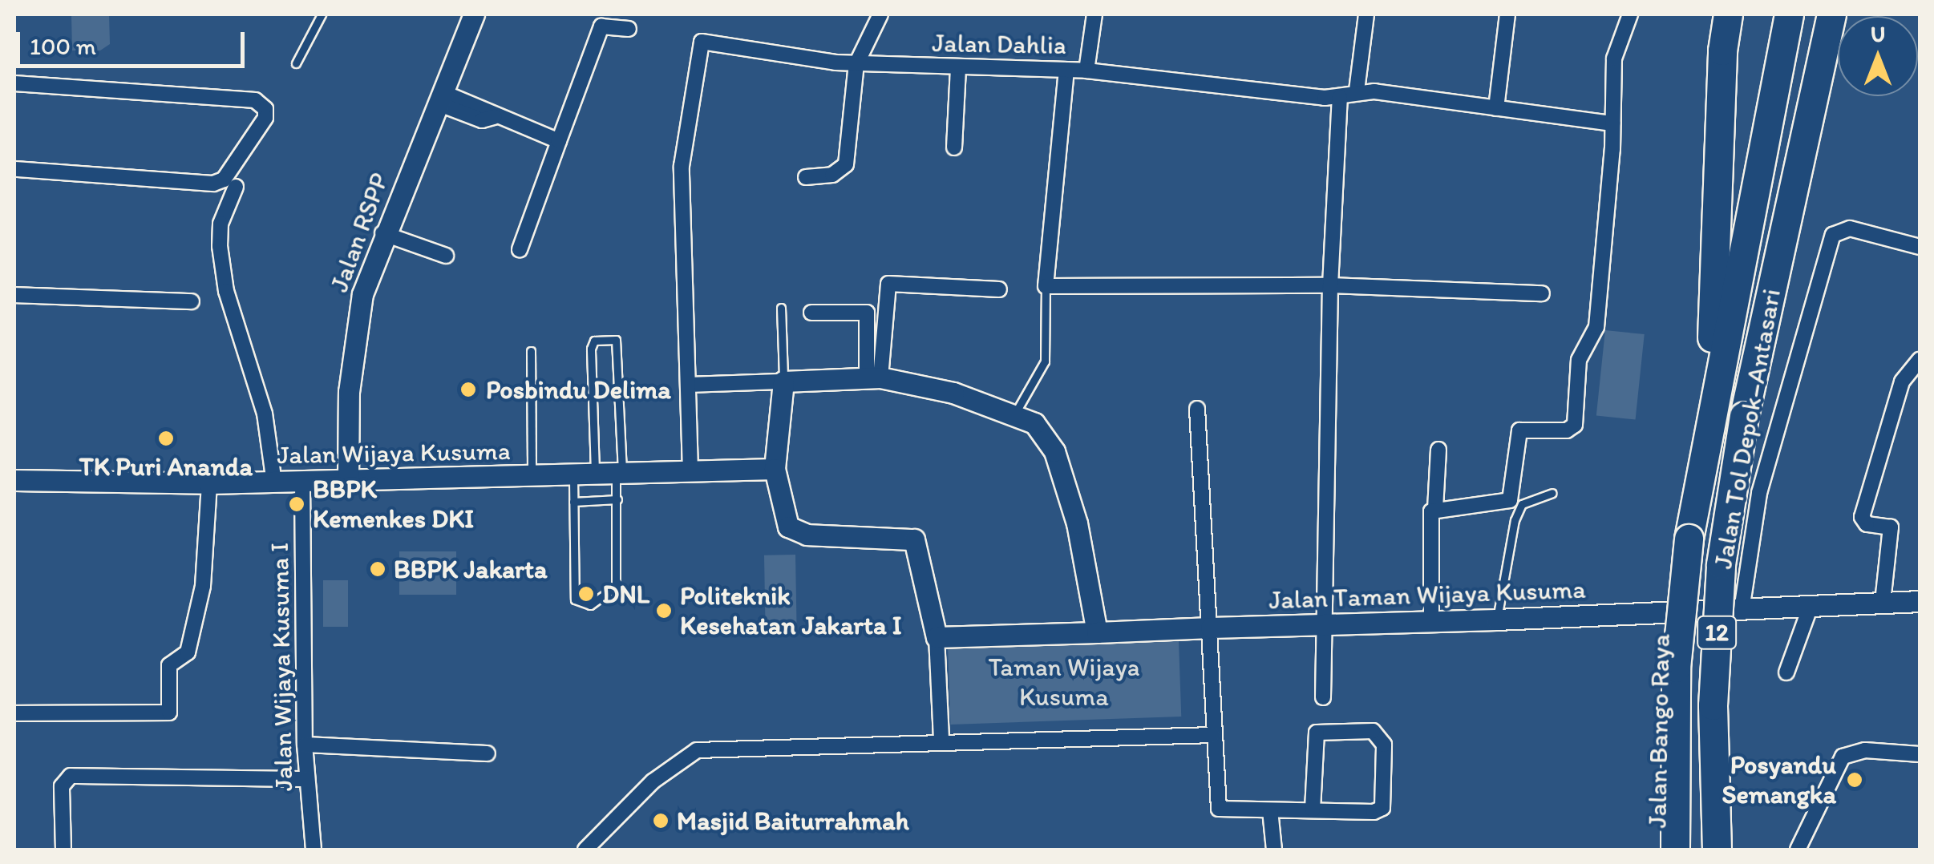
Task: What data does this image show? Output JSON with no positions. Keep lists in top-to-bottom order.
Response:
{
  "streets": {
    "highway": ["Jalan Tol Depok–Antasari", "12"],
    "street": [
      "Jalan Dahlia",
      "Jalan RSPP",
      "Jalan Wijaya Kusuma",
      "Jalan Taman Wijaya Kusuma",
      "Jalan Wijaya Kusuma I",
      "Jalan Bango Raya"
    ]
  },
  "crossings": [
    ["Jalan Dahlia", "Jalan Wijaya Kusuma"],
    ["Jalan RSPP", "Jalan Wijaya Kusuma"],
    ["Jalan Wijaya Kusuma", "Jalan Wijaya Kusuma I"],
    ["Jalan Taman Wijaya Kusuma", "Jalan Bango Raya"]
  ],
  "parks": ["Taman Wijaya Kusuma"],
  "places": [
    "Posbindu Delima",
    "TK Puri Ananda",
    "BBPK Kemenkes DKI",
    "BBPK Jakarta",
    "DNL",
    "Politeknik Kesehatan Jakarta I",
    "Posyandu Semangka",
    "Masjid Baiturrahmah"
  ],
  "scale_bar": "100 m",
  "north": "top"
}
